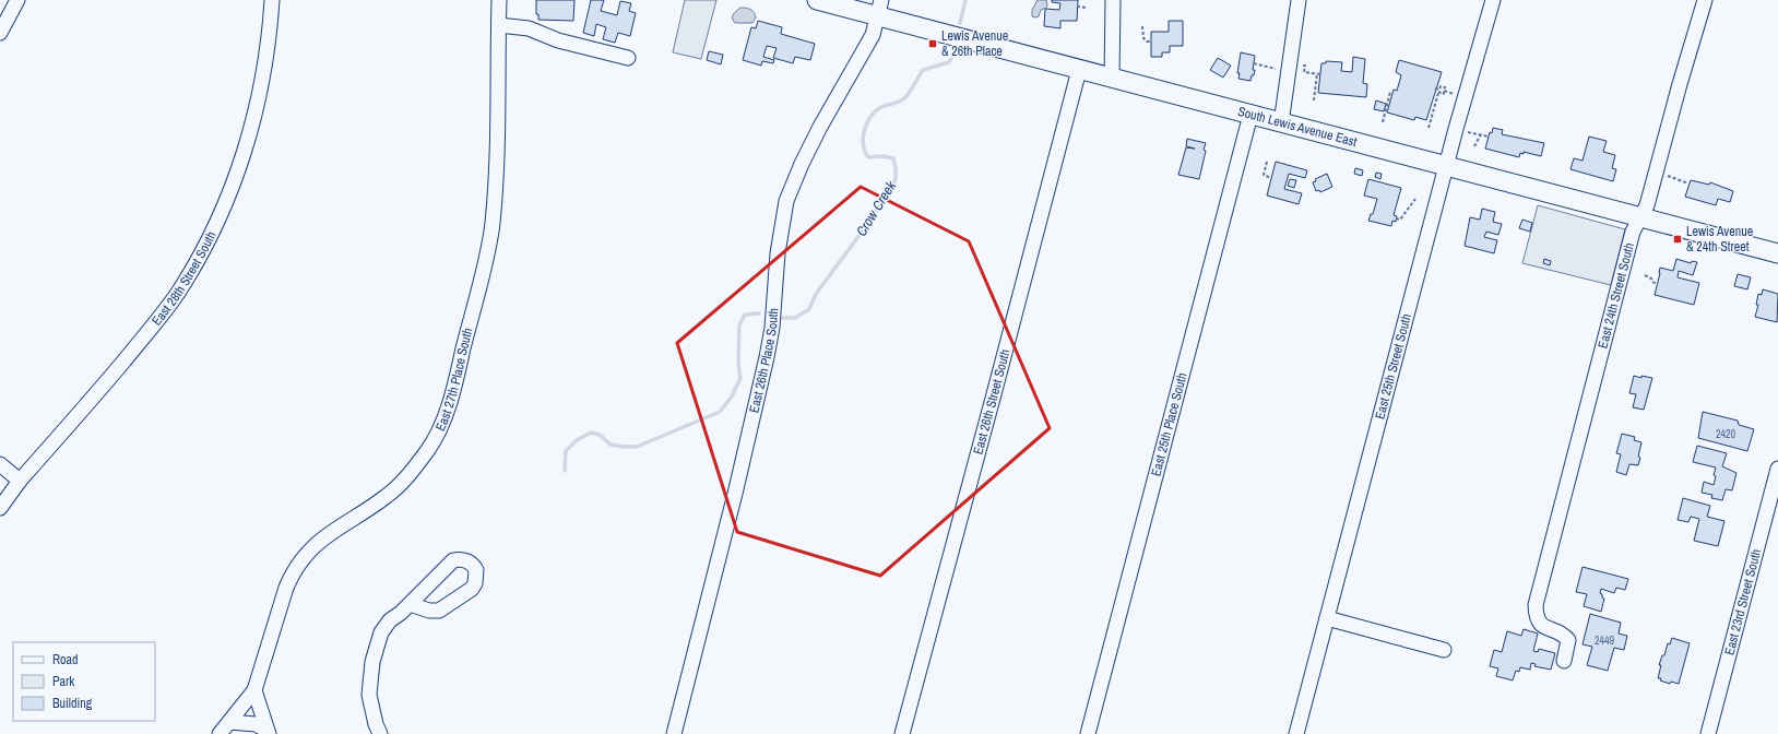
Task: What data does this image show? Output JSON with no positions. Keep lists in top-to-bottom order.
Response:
{
  "streets": {
    "main road": ["South Lewis Avenue East"],
    "street": [
      "East 28th Street South",
      "East 24th Street South",
      "East 26th Place South",
      "East 25th Street South",
      "East 27th Place South",
      "East 26th Street South",
      "East 25th Place South",
      "East 23rd Street South"
    ]
  },
  "crossings": [
    ["South Lewis Avenue East", "East 24th Street South"],
    ["South Lewis Avenue East", "East 26th Place South"],
    ["South Lewis Avenue East", "East 25th Street South"],
    ["South Lewis Avenue East", "East 26th Street South"],
    ["South Lewis Avenue East", "East 25th Place South"]
  ],
  "water": ["Crow Creek"],
  "places": {
    "transit": ["Lewis Avenue & 26th Place", "Lewis Avenue & 24th Street"]
  },
  "house_numbers": ["2420", "2449"],
  "legend": ["Road", "Park", "Building"]
}
